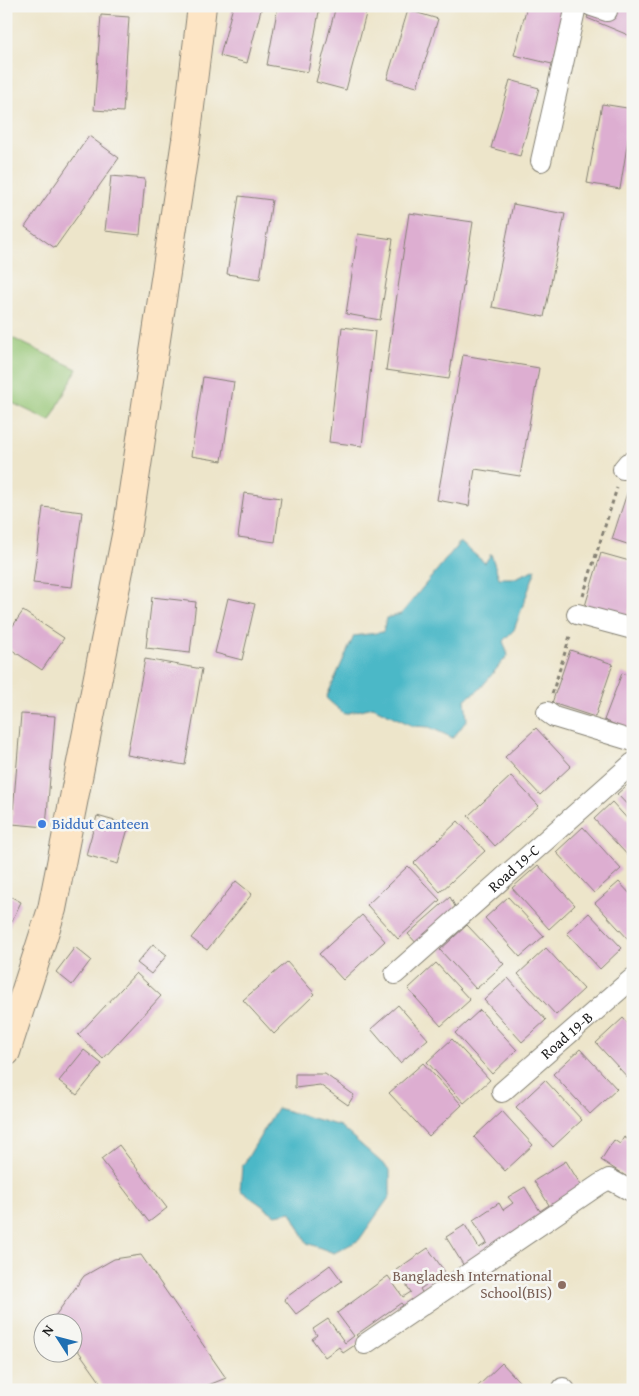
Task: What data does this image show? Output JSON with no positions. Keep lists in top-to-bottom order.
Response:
{
  "streets": {
    "street": ["Road 19-C", "Road 19-B"]
  },
  "places": ["Biddut Canteen", "Bangladesh International School(BIS)"],
  "north": "top left"
}
